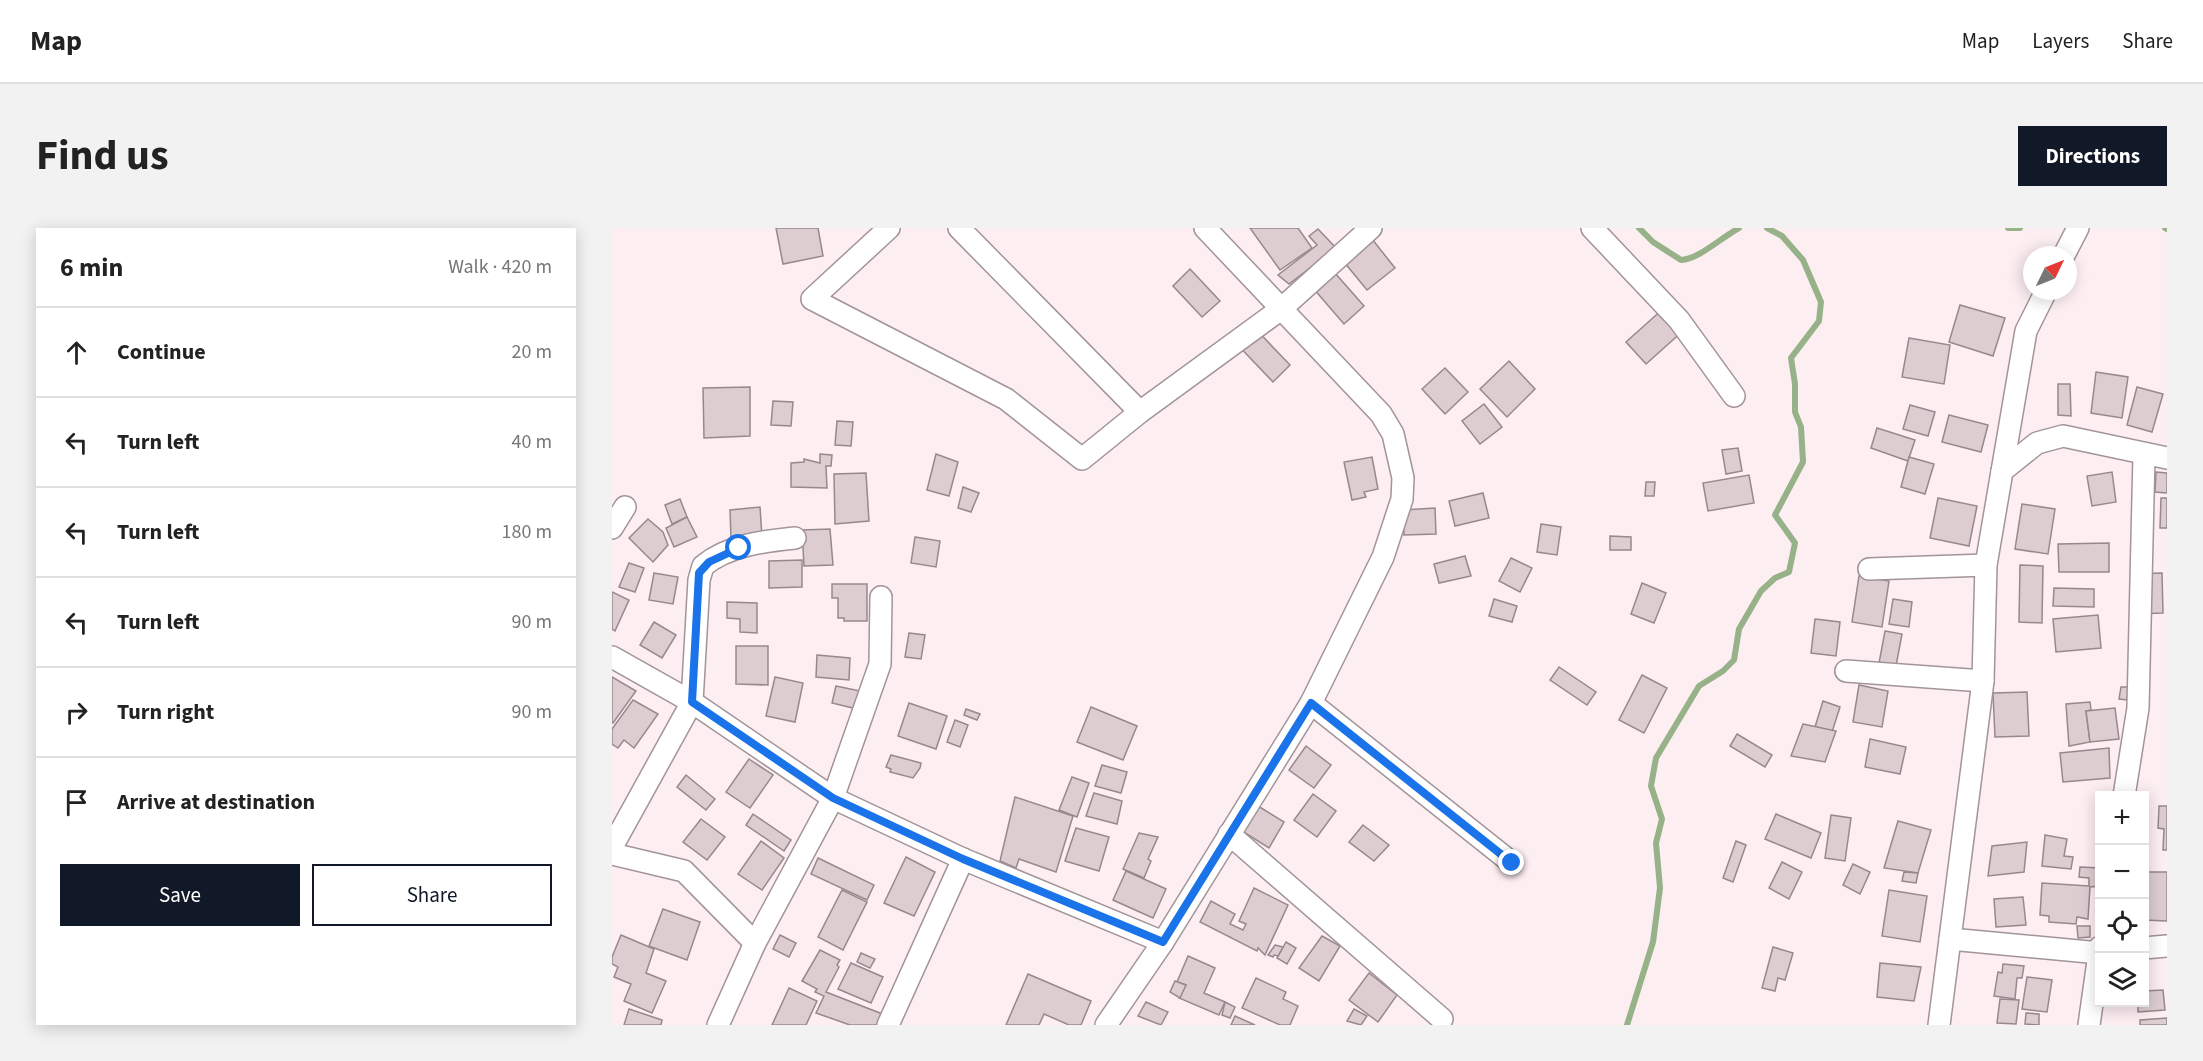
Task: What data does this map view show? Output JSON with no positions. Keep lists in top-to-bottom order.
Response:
{
  "north": "top right",
  "page": {
    "header": "Map",
    "nav": ["Map", "Layers", "Share"],
    "title": "Find us",
    "buttons": [
      "Directions",
      ["Save", "Share"]
    ],
    "heading": ["6 min", "Walk · 420 m"],
    "list": [
      ["Continue", "20 m"],
      ["Turn left", "40 m"],
      ["Turn left", "180 m"],
      ["Turn left", "90 m"],
      ["Turn right", "90 m"],
      "Arrive at destination"
    ],
    "map_buttons": ["+", "−"]
  }
}
